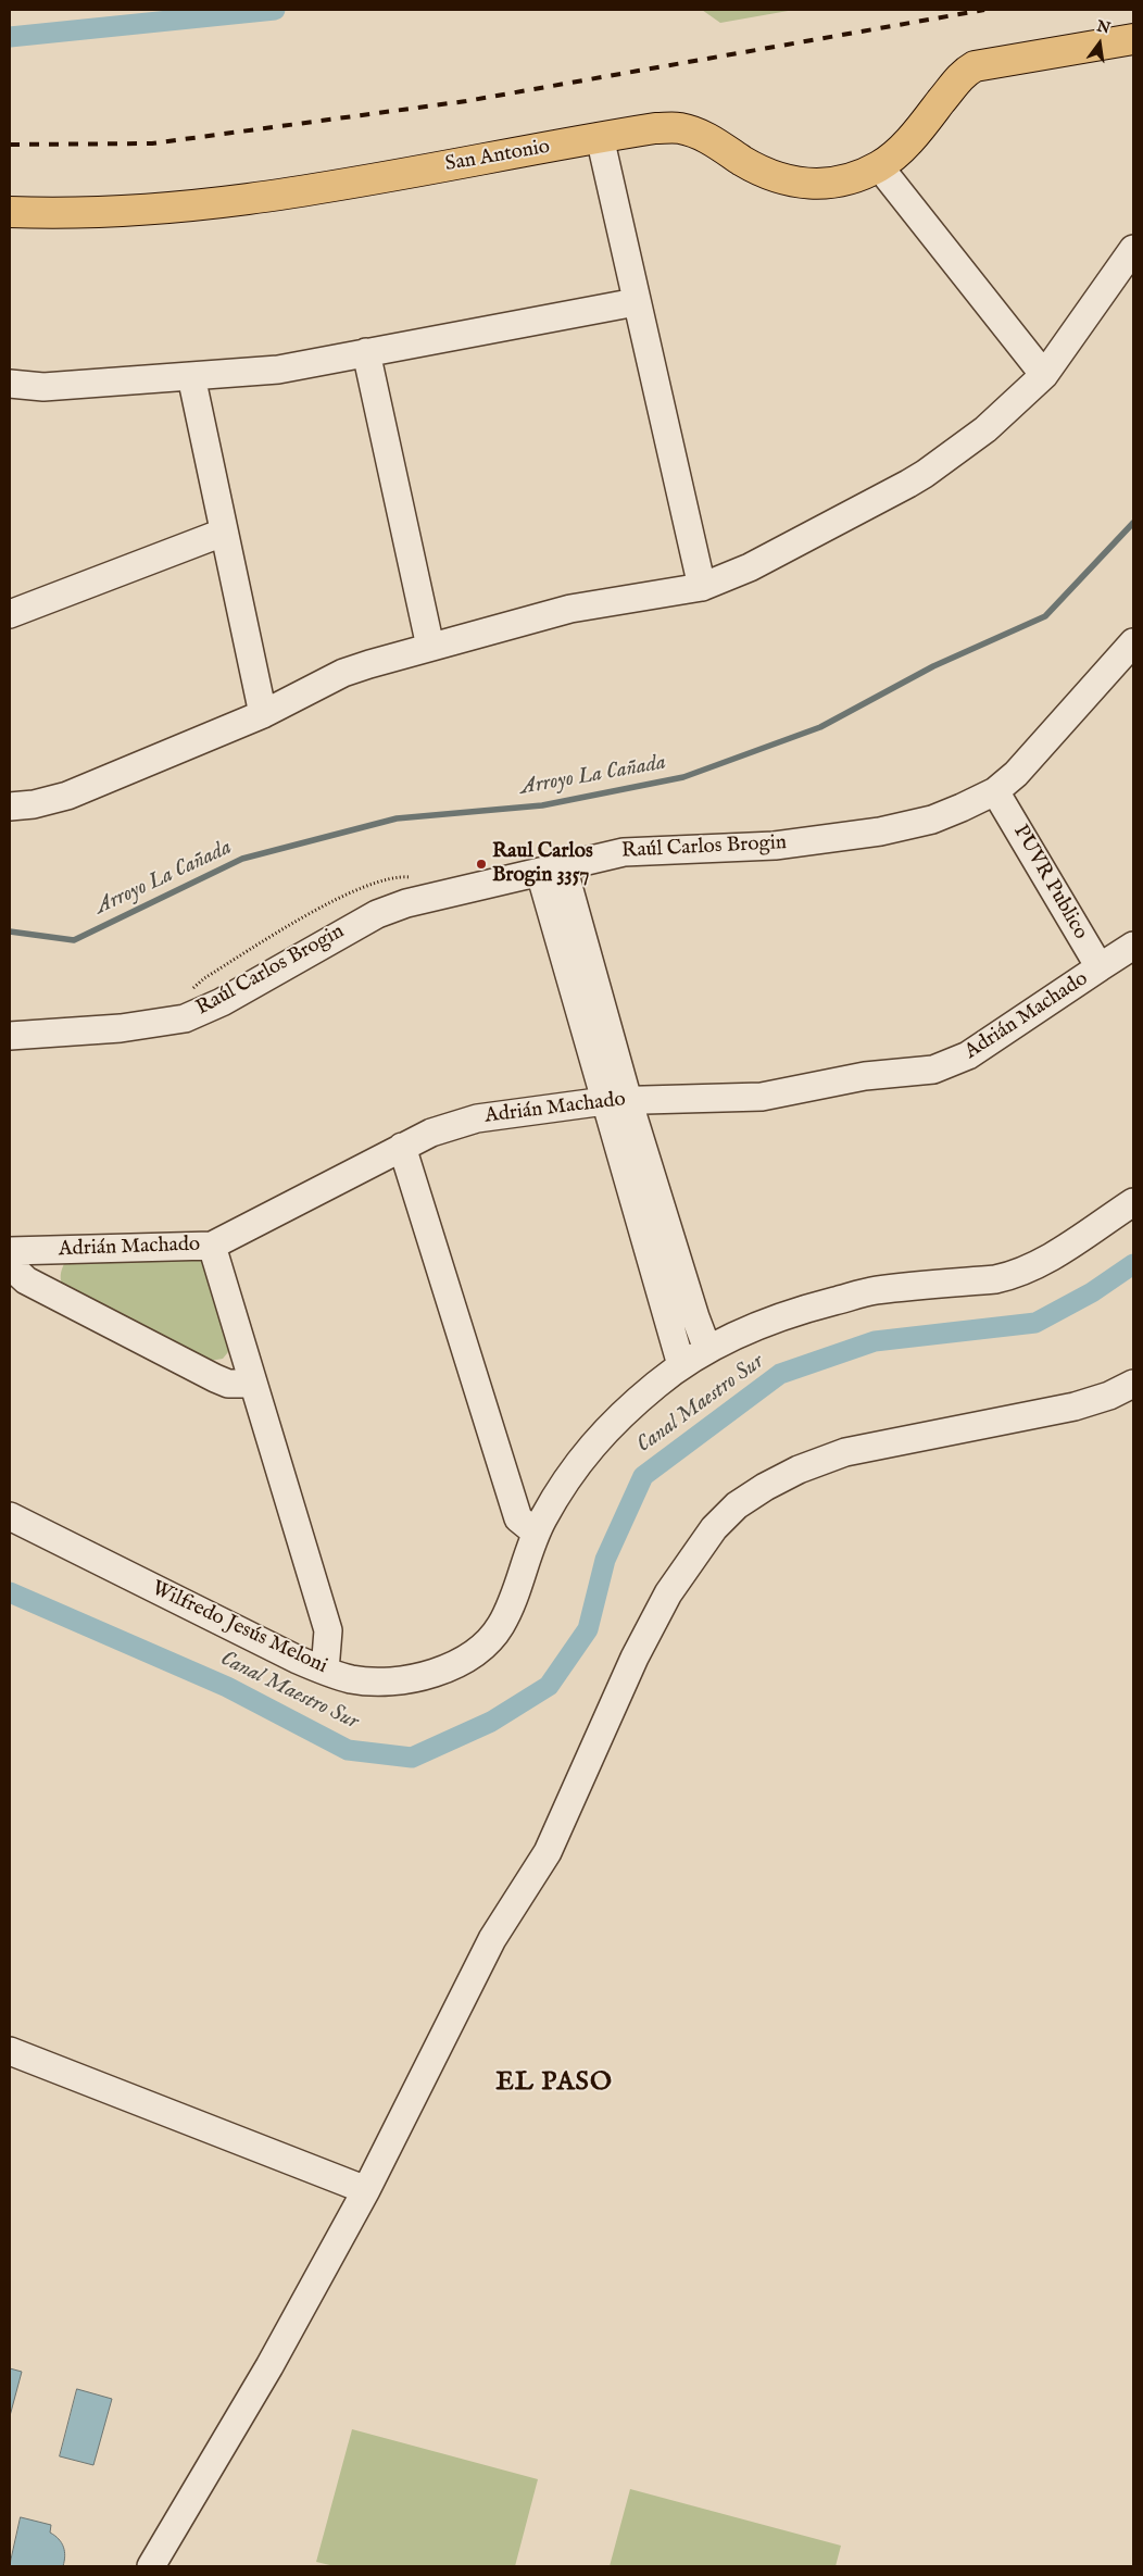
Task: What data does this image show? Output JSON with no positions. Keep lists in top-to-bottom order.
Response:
{
  "streets": {
    "main road": ["San Antonio"],
    "street": [
      "Raúl Carlos Brogin",
      "PUVR Publico",
      "Adrián Machado",
      "Wilfredo Jesús Meloni"
    ]
  },
  "crossings": [
    ["Raúl Carlos Brogin", "PUVR Publico"],
    ["PUVR Publico", "Adrián Machado"]
  ],
  "districts": ["EL PASO"],
  "water": ["Arroyo La Cañada", "Canal Maestro Sur"],
  "places": ["Raul Carlos Brogin 3357"],
  "north": "top"
}
